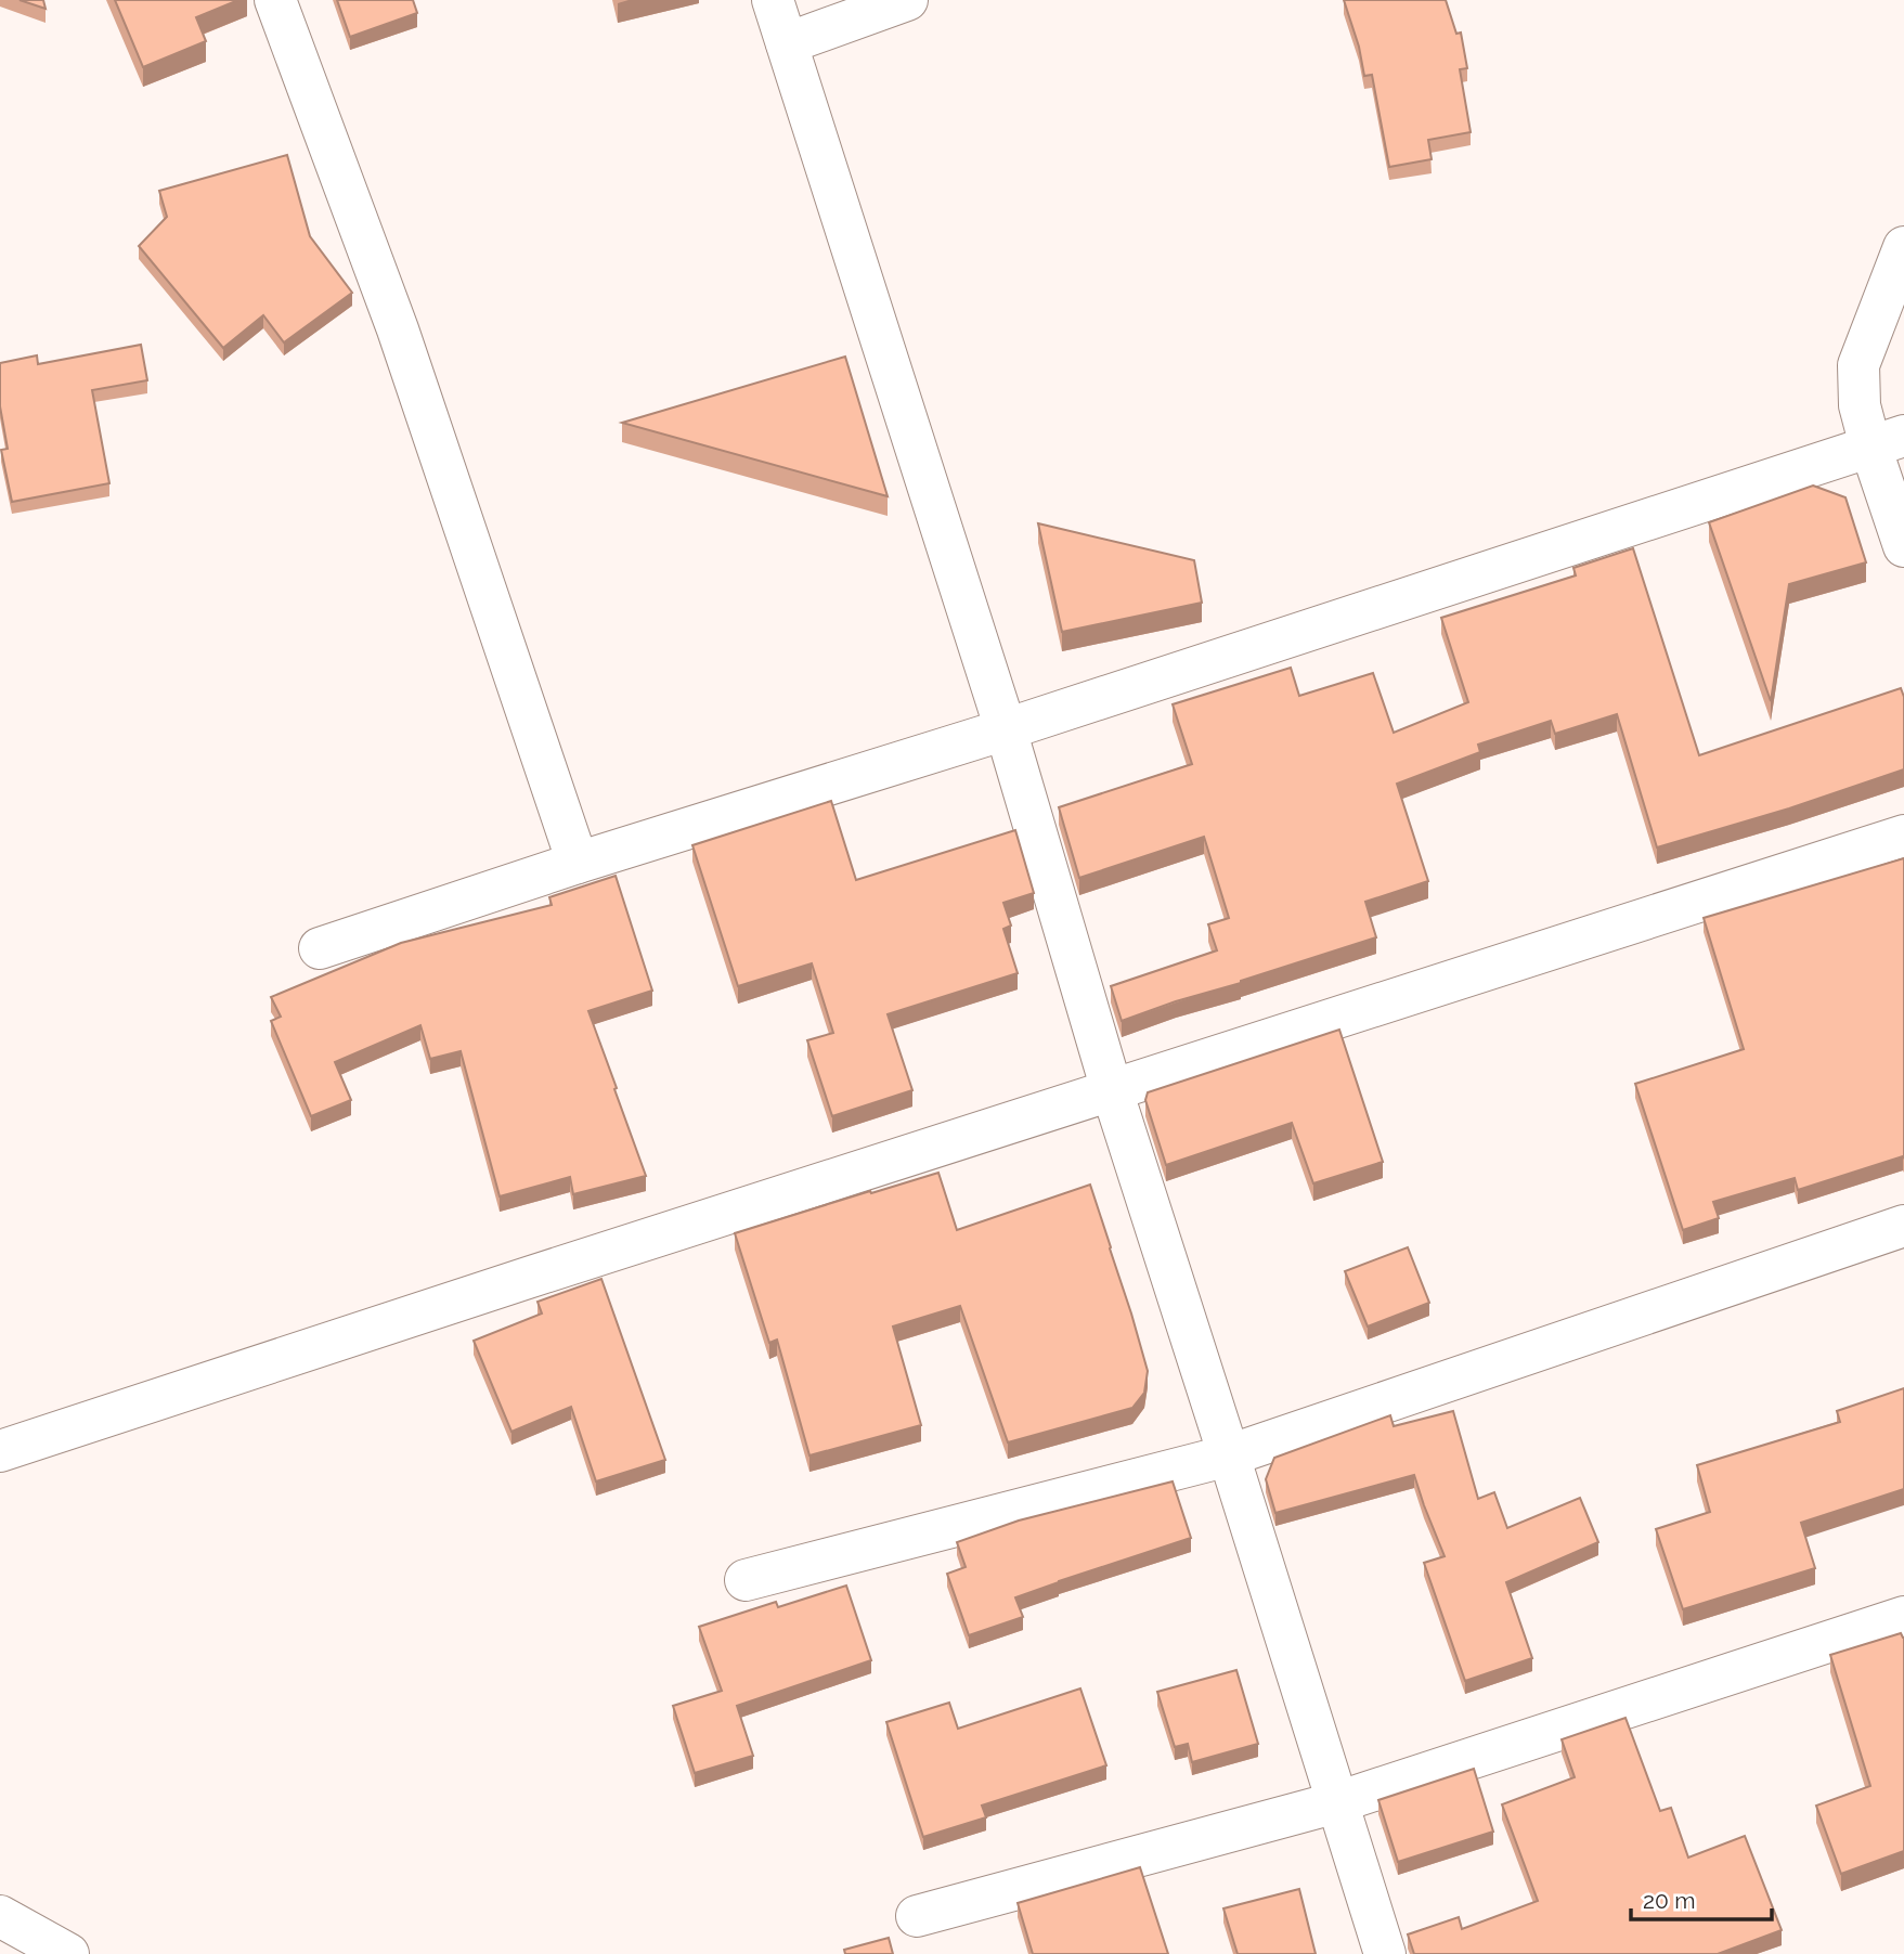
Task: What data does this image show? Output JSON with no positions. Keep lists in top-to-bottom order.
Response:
{
  "scale_bar": "20 m"
}
